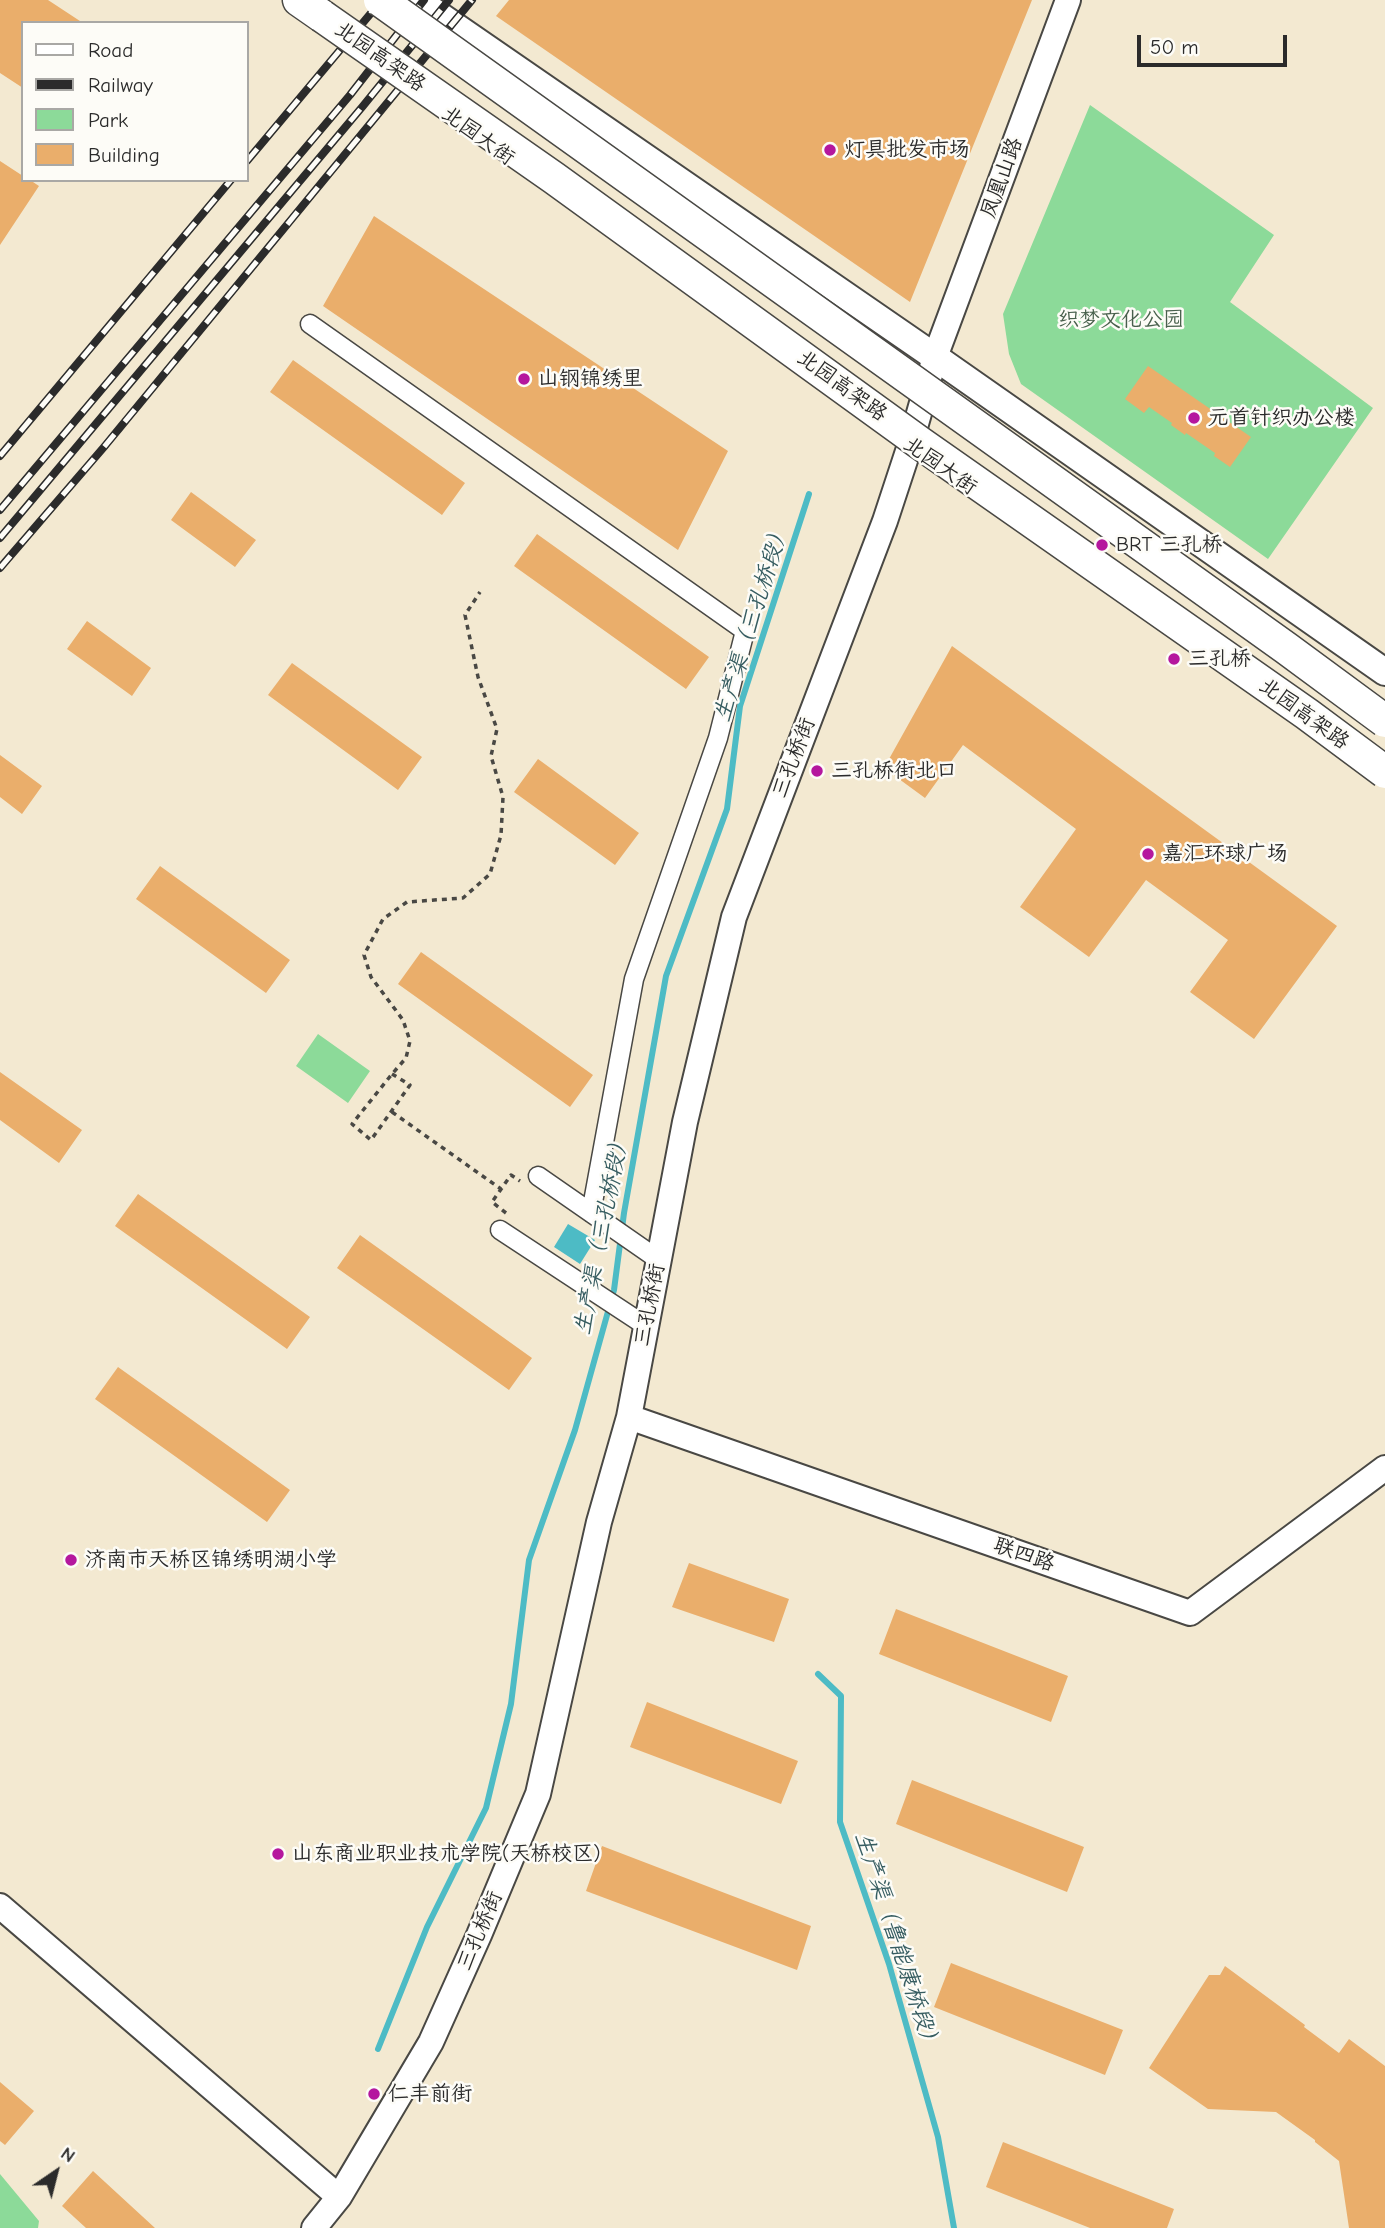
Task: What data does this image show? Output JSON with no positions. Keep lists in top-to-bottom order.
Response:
{
  "streets": {
    "highway": ["北园高架路"],
    "main road": [
      "北园大街",
      "凤凰山路",
      "三孔桥街",
      "联四路"
    ]
  },
  "crossings": [
    ["北园大街", "三孔桥街"],
    ["凤凰山路", "三孔桥街"],
    ["三孔桥街", "联四路"]
  ],
  "water": ["生产渠（三孔桥段）", "生产渠（鲁能康桥段）"],
  "parks": ["织梦文化公园"],
  "places": [
    "灯具批发市场",
    "山钢锦绣里",
    "元首针织办公楼",
    "BRT 三孔桥",
    "三孔桥",
    "三孔桥街北口",
    "嘉汇环球广场",
    "济南市天桥区锦绣明湖小学",
    "山东商业职业技术学院(天桥校区)",
    "仁丰前街"
  ],
  "legend": [
    "Road",
    "Railway",
    "Park",
    "Building"
  ],
  "scale_bar": "50 m",
  "north": "top right"
}
